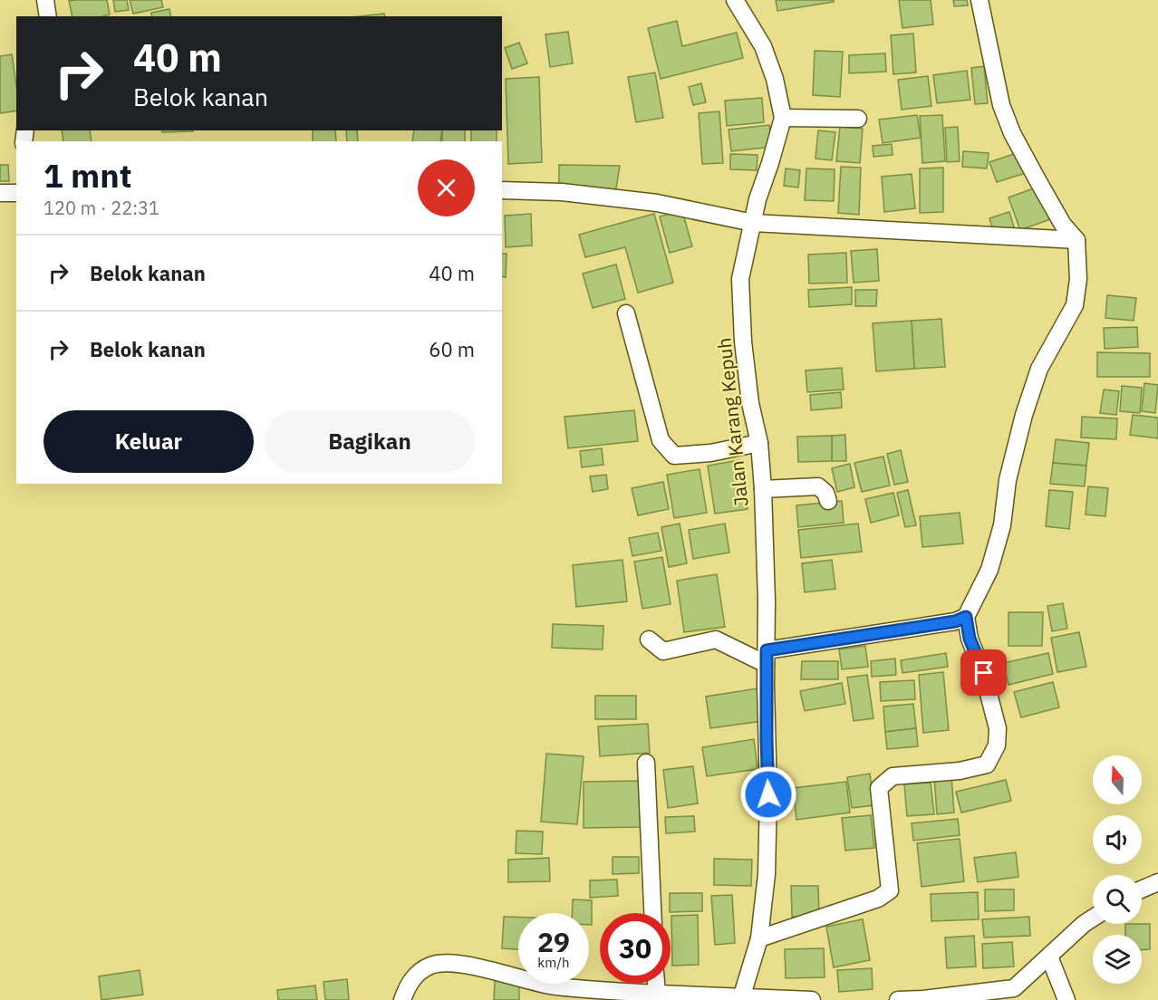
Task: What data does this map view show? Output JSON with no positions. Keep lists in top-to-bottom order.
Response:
{
  "streets": {
    "street": ["Jalan Karang Kepuh"]
  },
  "north": "top",
  "page": {
    "turn": ["40 m", "Belok kanan"],
    "heading": ["1 mnt", "120 m · 22:31"],
    "list": [
      {
        "name": "Belok kanan",
        "value": "40 m"
      },
      {
        "name": "Belok kanan",
        "value": "60 m"
      }
    ],
    "buttons": ["Keluar", "Bagikan"],
    "speed": "29 km/h",
    "limit": "30"
  }
}
